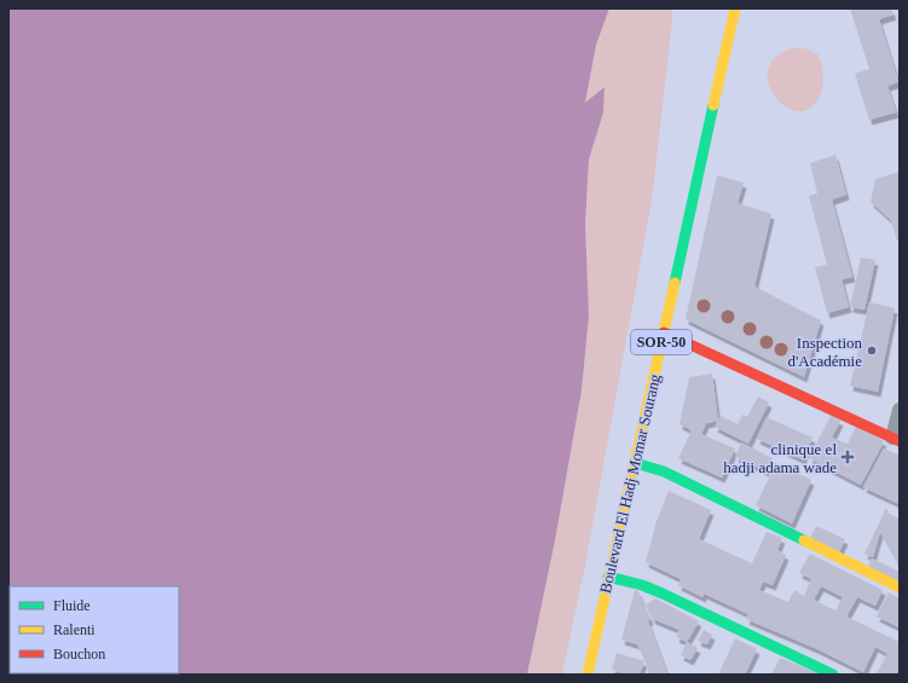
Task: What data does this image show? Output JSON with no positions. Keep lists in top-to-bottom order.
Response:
{
  "streets": {
    "main road": ["SOR-50", "Boulevard El Hadj Momar Sourang"]
  },
  "places": {
    "other": ["Inspection d'Académie"],
    "health": ["clinique el hadji adama wade"]
  },
  "legend": ["Fluide", "Ralenti", "Bouchon"]
}
